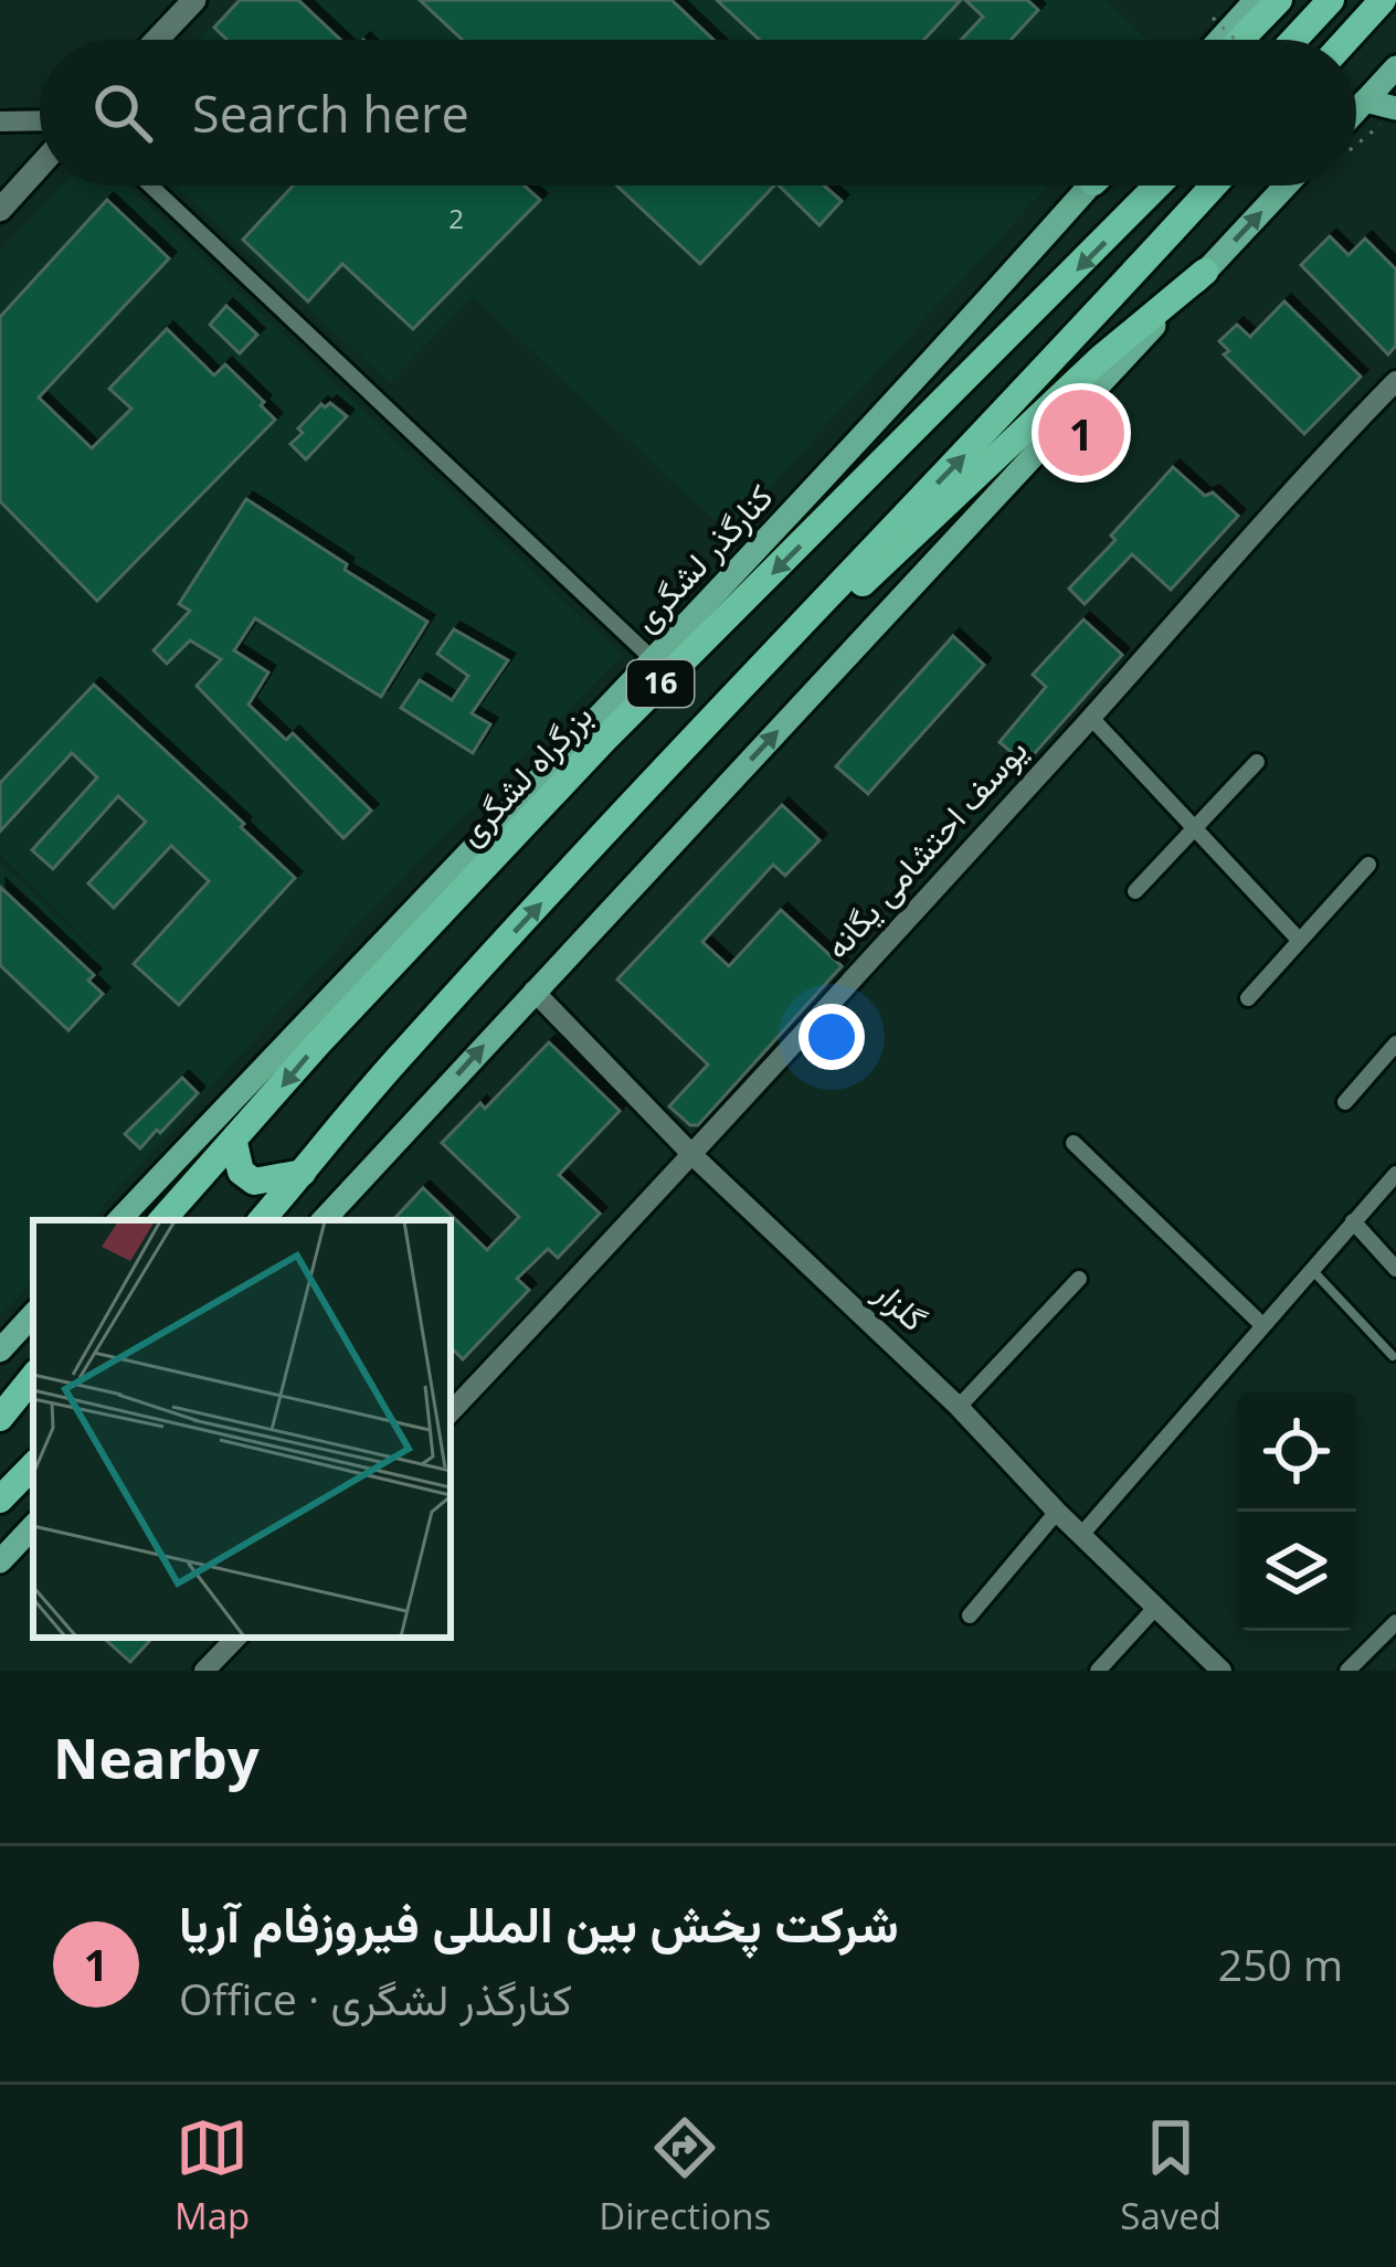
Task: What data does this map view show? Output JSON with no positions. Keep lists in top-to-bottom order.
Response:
{
  "streets": {
    "highway": ["16", "بزرگراه لشگری"],
    "main road": ["کنارگذر لشگری"],
    "street": ["یوسف احتشامی یگانه", "گلزار"]
  },
  "crossings": [
    ["یوسف احتشامی یگانه", "گلزار"]
  ],
  "house_numbers": ["2"],
  "page": {
    "search": "Search here",
    "pins": "1",
    "heading": "Nearby",
    "list": [
      {
        "mark": "1",
        "name": "شرکت پخش بین المللی فیروزفام آریا",
        "note": "Office · کنارگذر لشگری",
        "value": "250 m"
      }
    ],
    "nav": ["Map", "Directions", "Saved"]
  }
}
